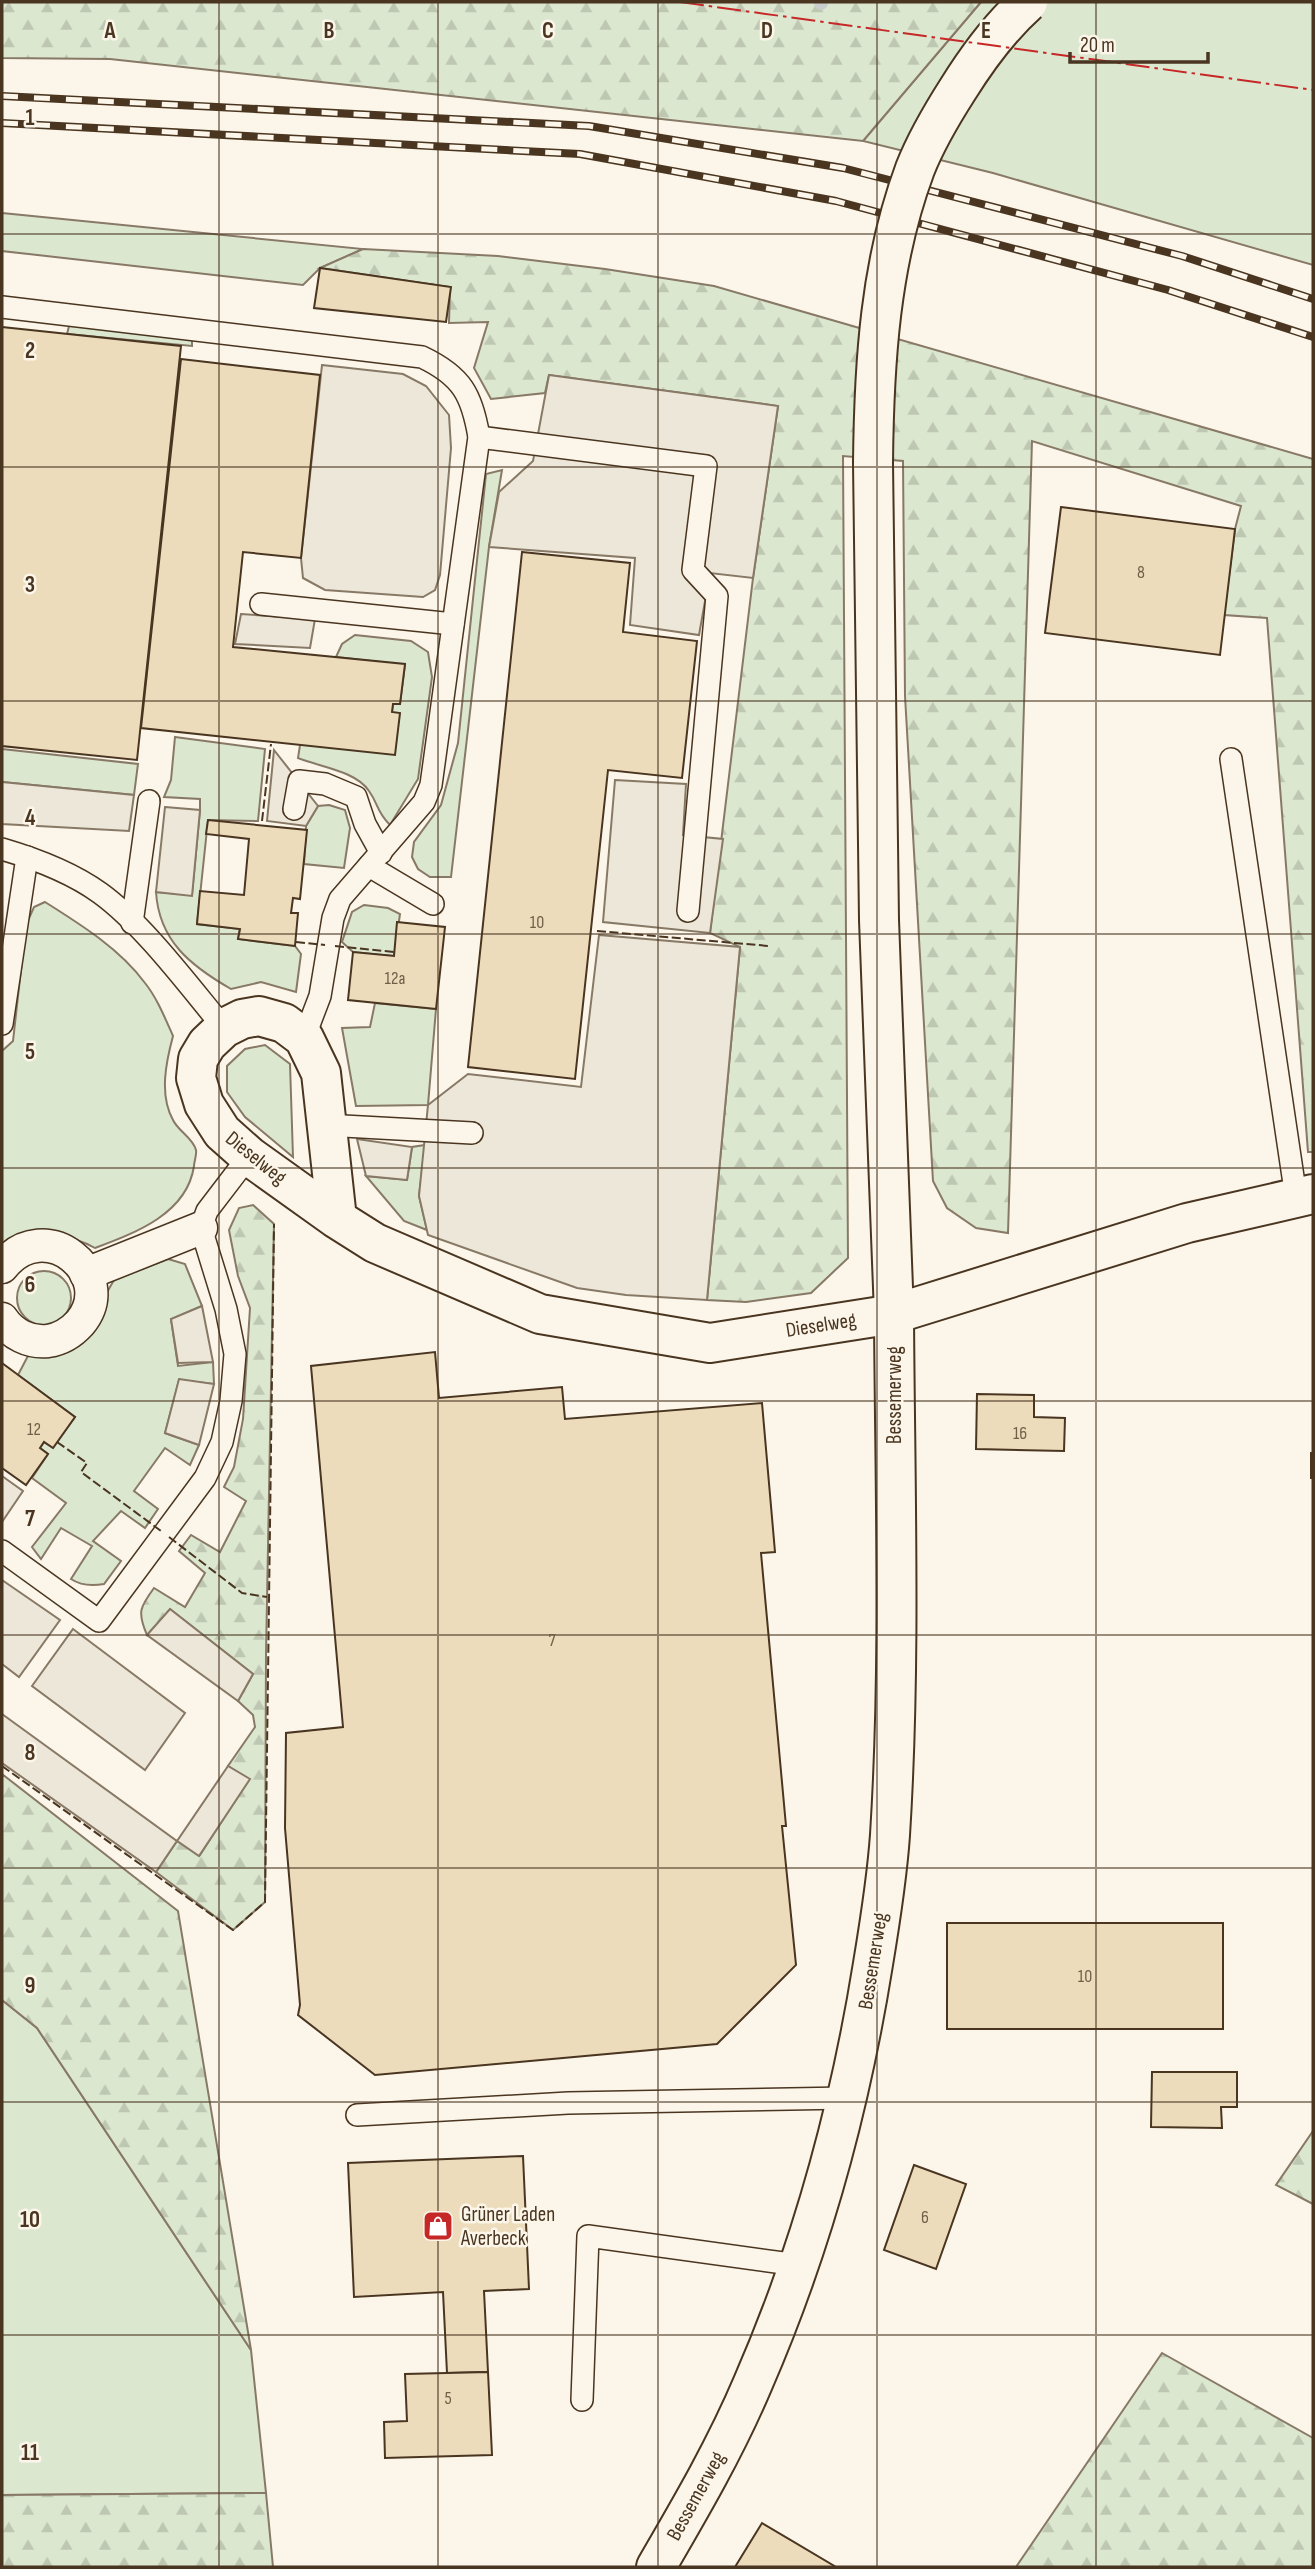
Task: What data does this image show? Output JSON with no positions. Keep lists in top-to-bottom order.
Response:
{
  "streets": {
    "street": ["Dieselweg", "Bessemerweg"]
  },
  "crossings": [
    ["Dieselweg", "Bessemerweg"]
  ],
  "places": {
    "shop": ["Grüner Laden Averbeck"]
  },
  "house_numbers": [
    "8",
    "10",
    "12a",
    "12",
    "16",
    "7",
    "10",
    "6",
    "5"
  ],
  "scale_bar": "20 m",
  "grid": {
    "columns": [
      "A",
      "B",
      "C",
      "D",
      "E"
    ],
    "rows": [
      "1",
      "2",
      "3",
      "4",
      "5",
      "6",
      "7",
      "8",
      "9",
      "10",
      "11"
    ]
  }
}
